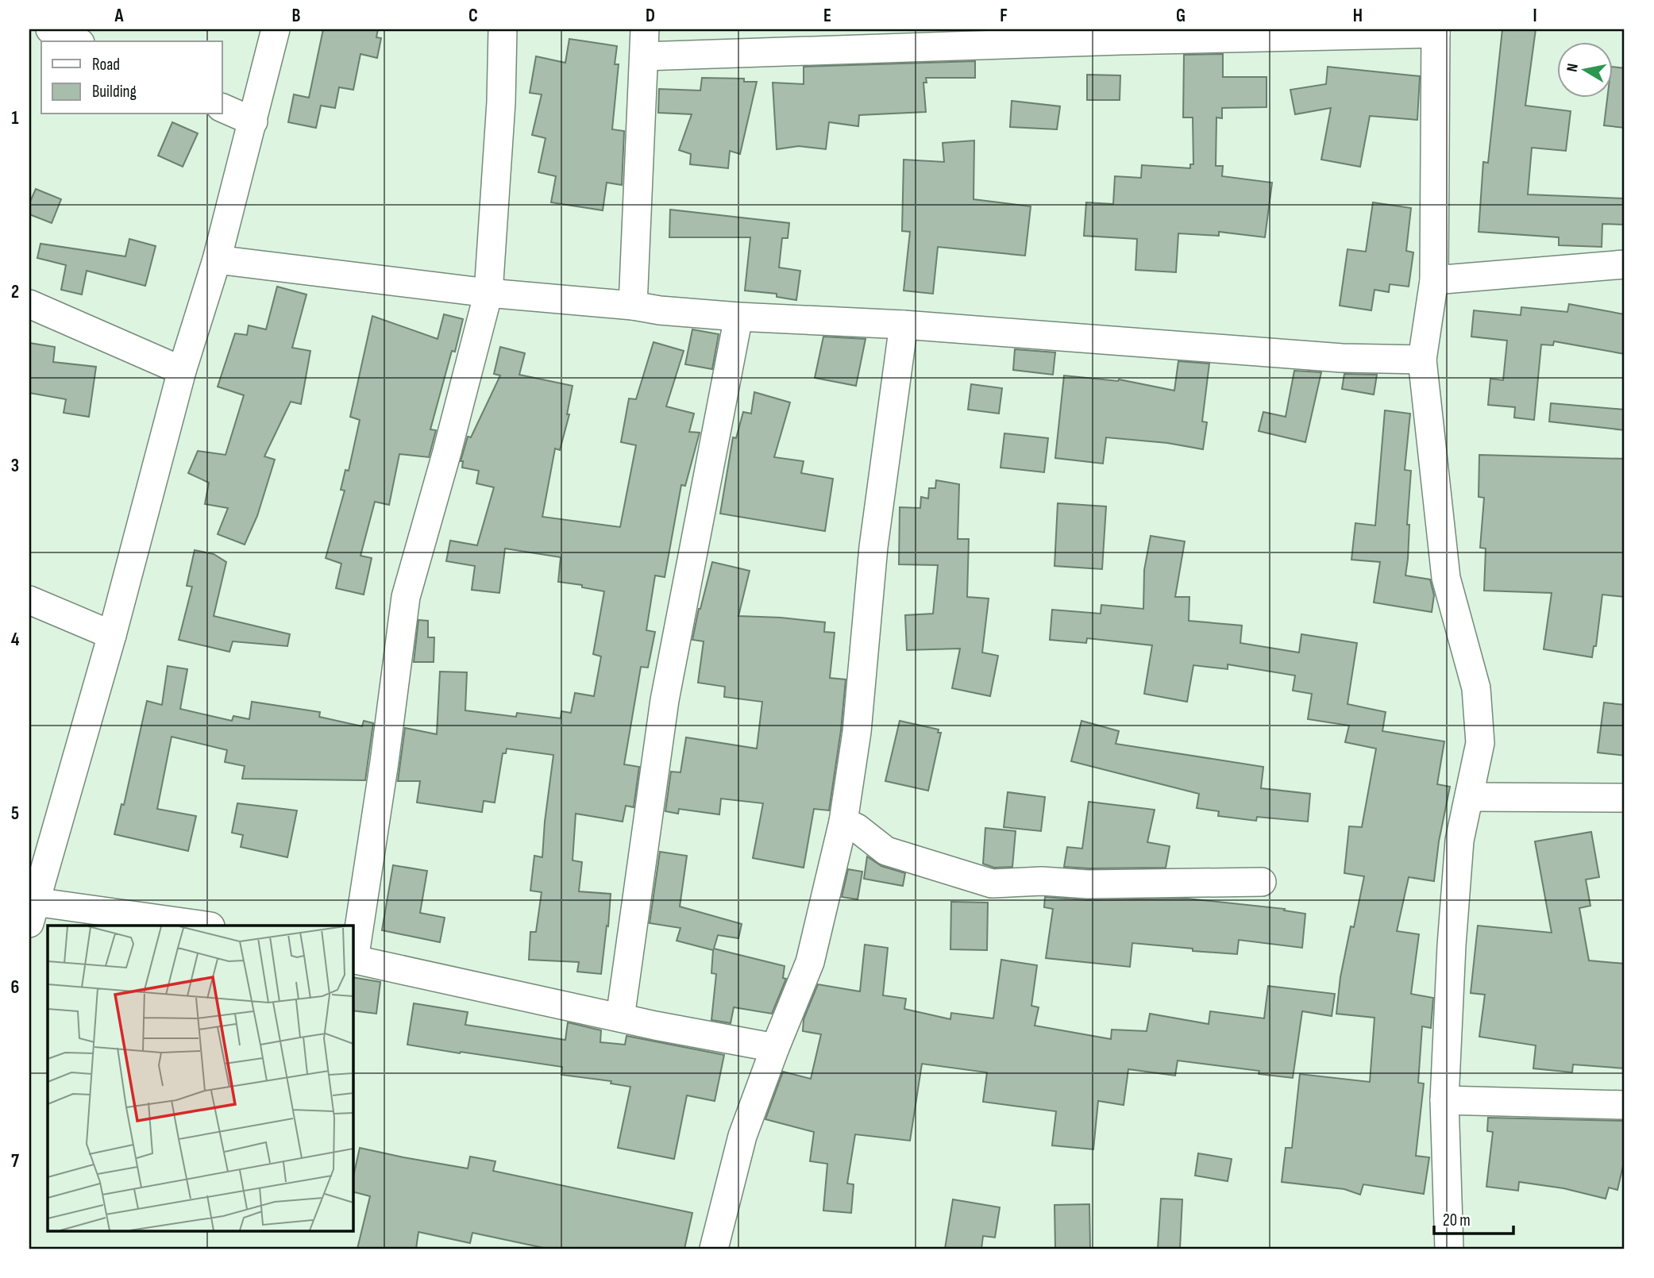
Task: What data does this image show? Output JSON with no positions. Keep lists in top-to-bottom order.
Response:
{
  "legend": ["Road", "Building"],
  "scale_bar": "20 m",
  "north": "left",
  "grid": {
    "columns": [
      "A",
      "B",
      "C",
      "D",
      "E",
      "F",
      "G",
      "H",
      "I"
    ],
    "rows": [
      "1",
      "2",
      "3",
      "4",
      "5",
      "6",
      "7"
    ]
  }
}
